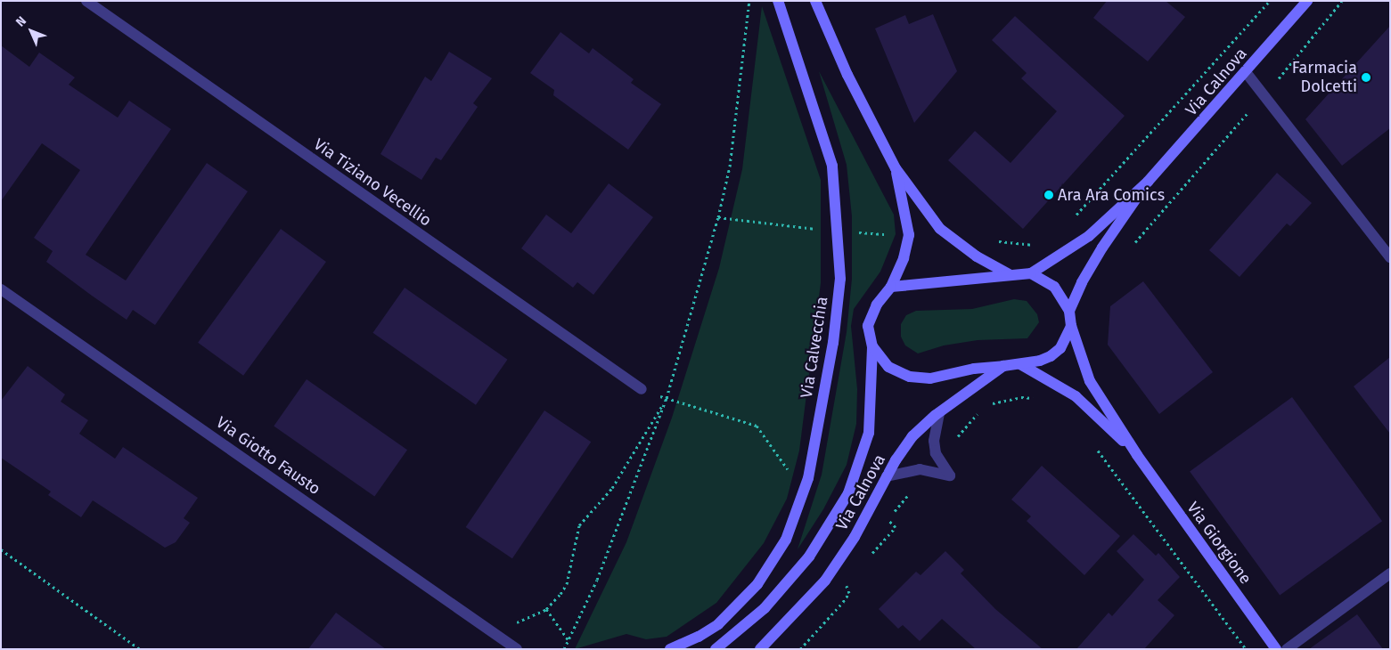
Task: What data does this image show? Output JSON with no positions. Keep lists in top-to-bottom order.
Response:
{
  "streets": {
    "main road": ["Via Calnova", "Via Calvecchia", "Via Giorgione"],
    "street": ["Via Tiziano Vecellio", "Via Giotto Fausto"]
  },
  "crossings": [
    ["Via Calnova", "Via Giorgione"]
  ],
  "places": ["Farmacia Dolcetti", "Ara Ara Comics"],
  "north": "top left"
}
